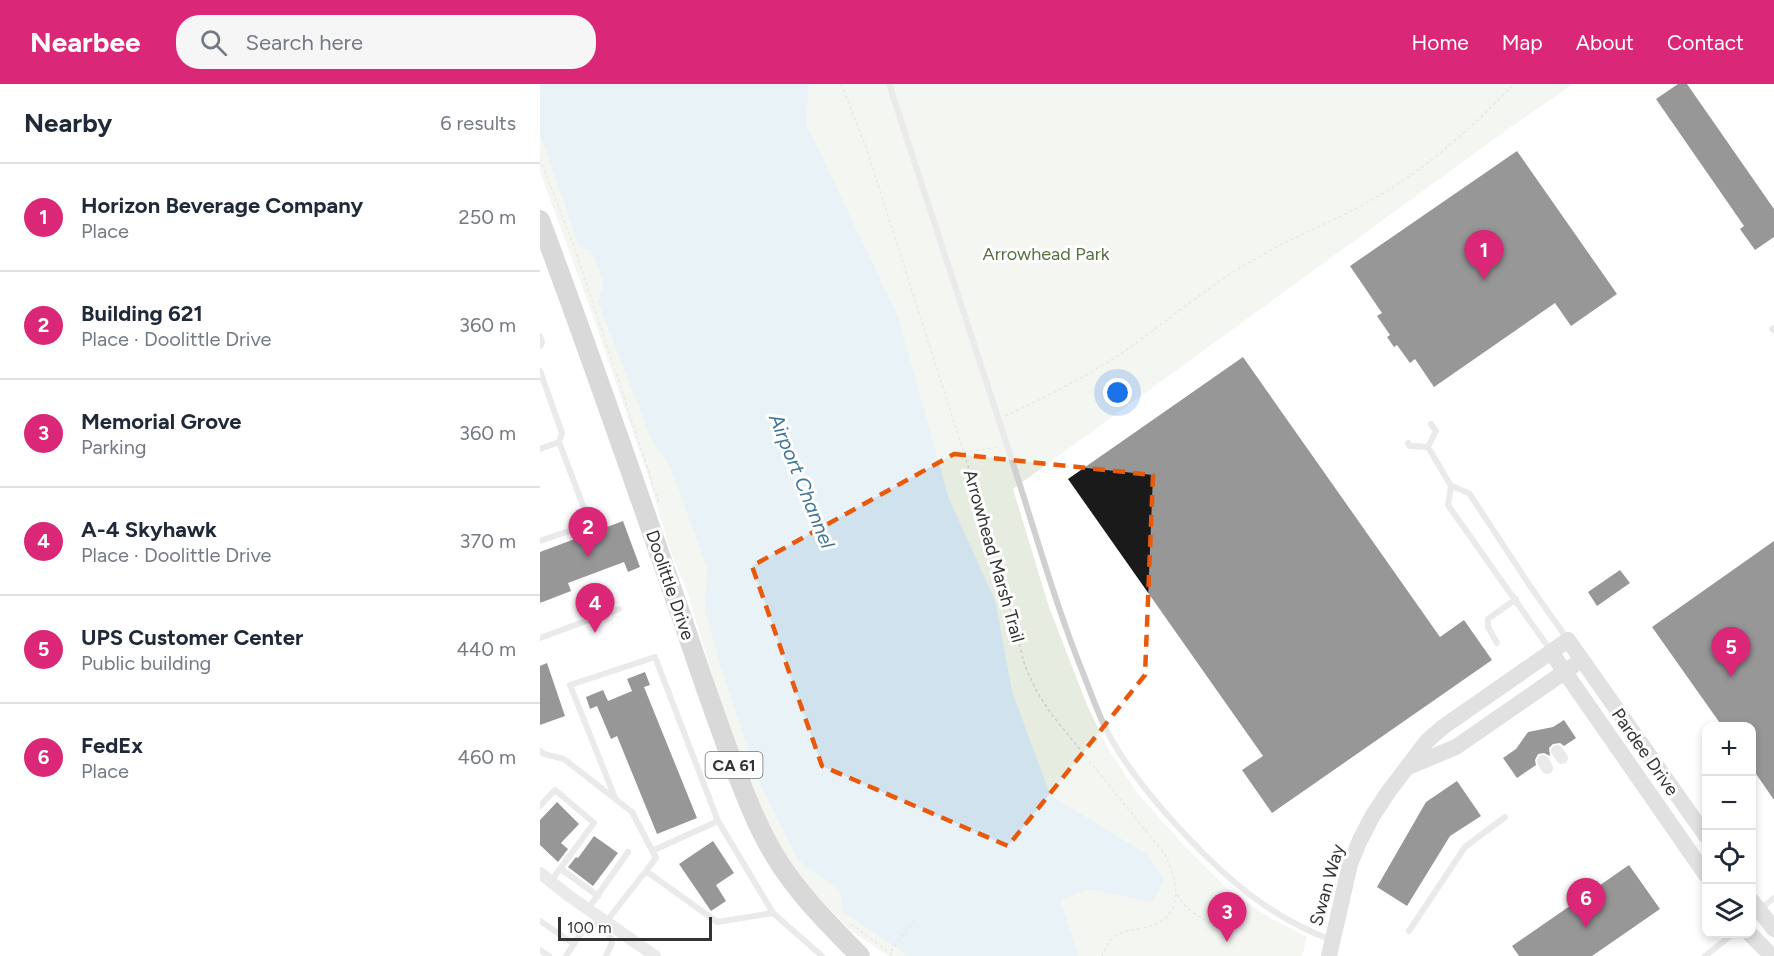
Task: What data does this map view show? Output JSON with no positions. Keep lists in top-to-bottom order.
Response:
{
  "streets": {
    "main road": [
      "Doolittle Drive",
      "Pardee Drive",
      "CA 61",
      "Swan Way"
    ],
    "path": ["Arrowhead Marsh Trail"]
  },
  "crossings": [
    ["Pardee Drive", "Swan Way"]
  ],
  "water": ["Airport Channel"],
  "parks": ["Arrowhead Park"],
  "scale_bar": "100 m",
  "page": {
    "header": "Nearbee",
    "search": "Search here",
    "nav": [
      "Home",
      "Map",
      "About",
      "Contact"
    ],
    "heading": ["Nearby", "6 results"],
    "list": [
      {
        "mark": "1",
        "name": "Horizon Beverage Company",
        "note": "Place",
        "value": "250 m"
      },
      {
        "mark": "2",
        "name": "Building 621",
        "note": "Place · Doolittle Drive",
        "value": "360 m"
      },
      {
        "mark": "3",
        "name": "Memorial Grove",
        "note": "Parking",
        "value": "360 m"
      },
      {
        "mark": "4",
        "name": "A-4 Skyhawk",
        "note": "Place · Doolittle Drive",
        "value": "370 m"
      },
      {
        "mark": "5",
        "name": "UPS Customer Center",
        "note": "Public building",
        "value": "440 m"
      },
      {
        "mark": "6",
        "name": "FedEx",
        "note": "Place",
        "value": "460 m"
      }
    ],
    "pins": [
      "1",
      "2",
      "4",
      "5",
      "6",
      "3"
    ],
    "map_buttons": ["+", "−"],
    "scale": "100 m"
  }
}
